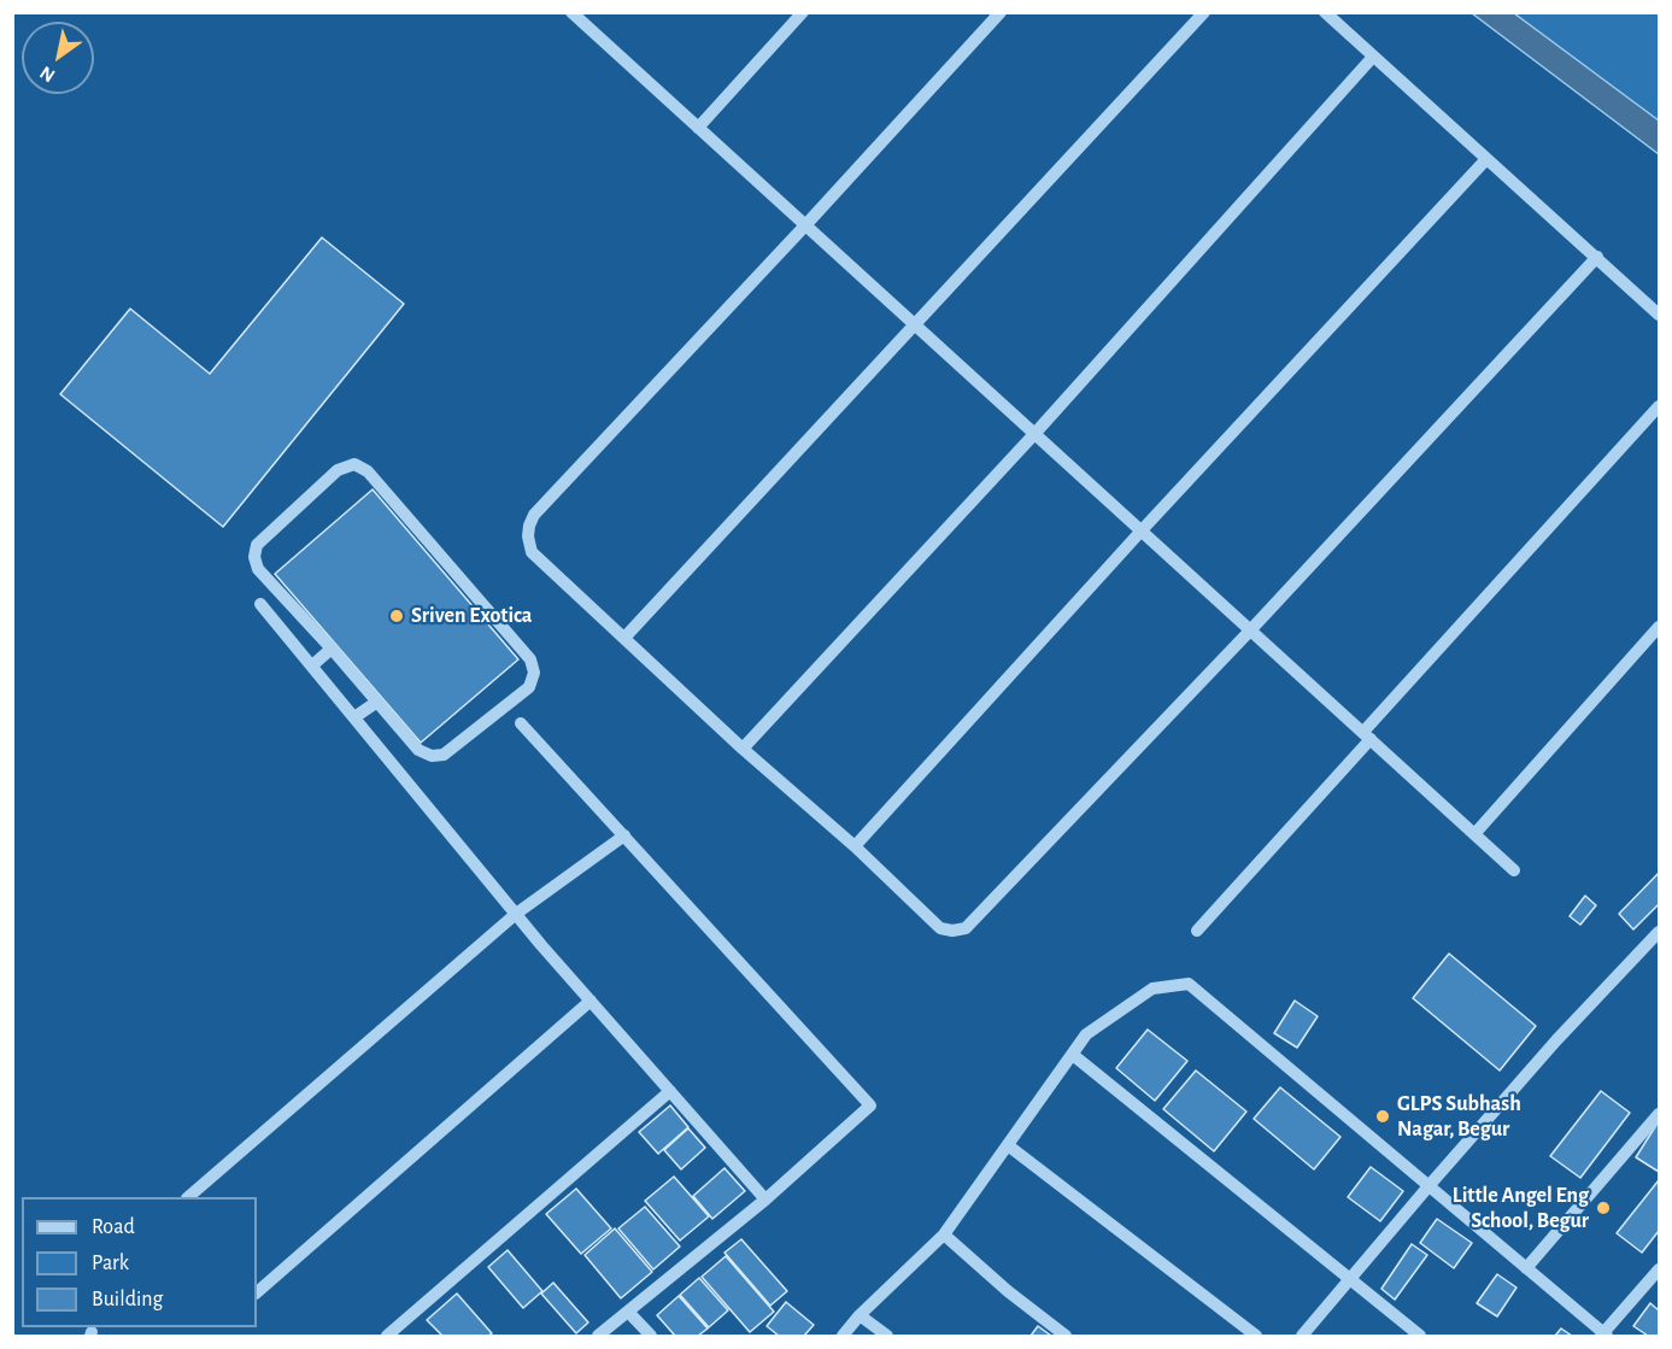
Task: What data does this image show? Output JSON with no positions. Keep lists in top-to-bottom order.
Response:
{
  "places": ["Sriven Exotica", "GLPS Subhash Nagar, Begur", "Little Angel Eng School, Begur"],
  "legend": ["Road", "Park", "Building"],
  "north": "bottom left"
}
